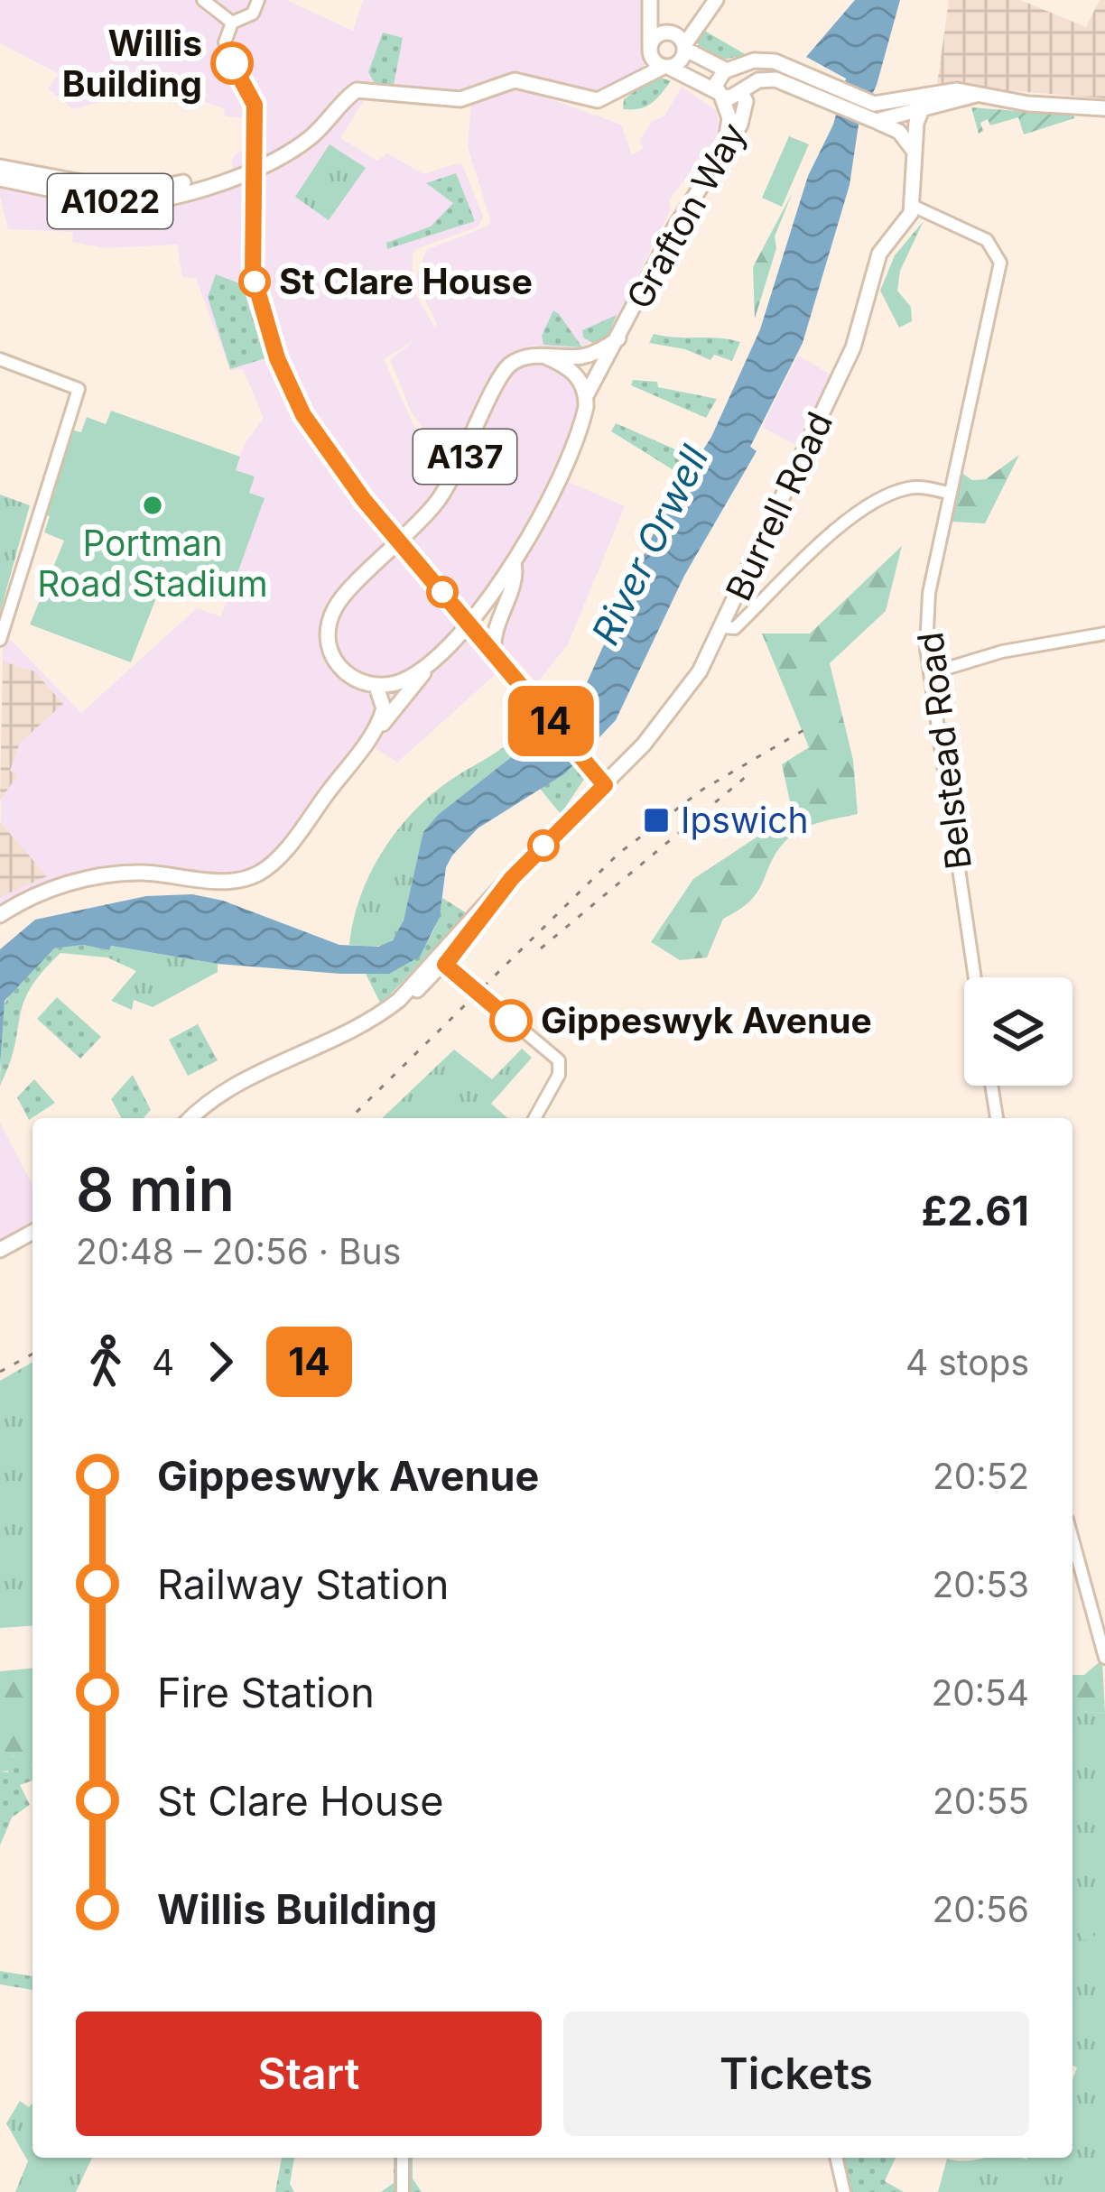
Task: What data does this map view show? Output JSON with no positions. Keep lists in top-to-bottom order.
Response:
{
  "streets": {
    "main road": [
      "A1022",
      "Grafton Way",
      "A137",
      "Burrell Road"
    ],
    "street": ["Belstead Road"]
  },
  "crossings": [
    ["Grafton Way", "A137"],
    ["Burrell Road", "Belstead Road"]
  ],
  "water": ["River Orwell"],
  "places": {
    "other": [
      "Willis Building",
      "St Clare House",
      "Portman Road Stadium",
      "Gippeswyk Avenue"
    ],
    "transit": ["Ipswich"]
  },
  "lines": ["bus line 14"],
  "page": {
    "on_map": "14",
    "heading": ["8 min", "20:48 – 20:56 · Bus", "£2.61"],
    "legs": ["4", "14", "4 stops"],
    "list": [
      {
        "name": "Gippeswyk Avenue",
        "value": "20:52"
      },
      {
        "name": "Railway Station",
        "value": "20:53"
      },
      {
        "name": "Fire Station",
        "value": "20:54"
      },
      {
        "name": "St Clare House",
        "value": "20:55"
      },
      {
        "name": "Willis Building",
        "value": "20:56"
      }
    ],
    "buttons": ["Start", "Tickets"]
  }
}
